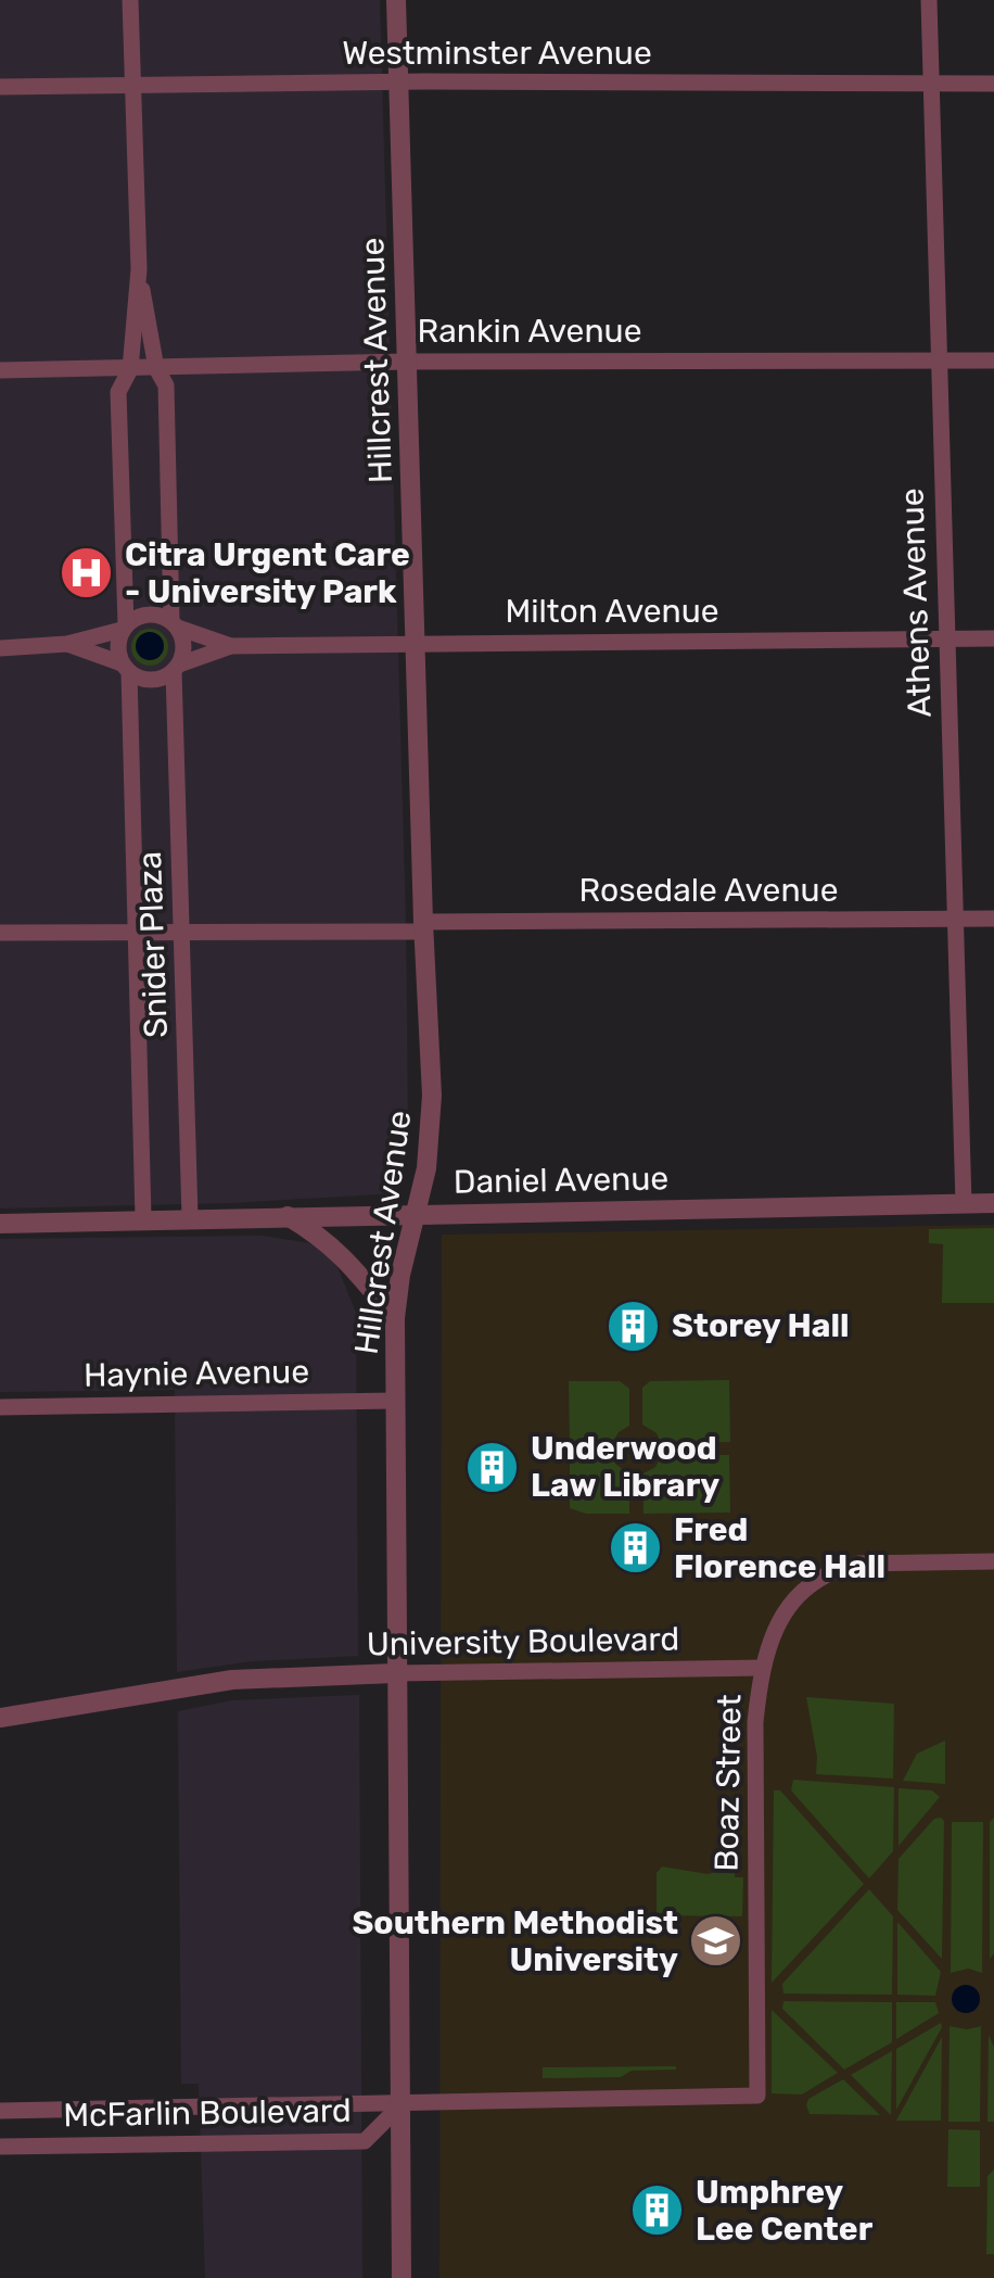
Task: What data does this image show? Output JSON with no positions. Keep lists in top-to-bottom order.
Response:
{
  "streets": {
    "street": [
      "Westminster Avenue",
      "Rankin Avenue",
      "Hillcrest Avenue",
      "Athens Avenue",
      "Milton Avenue",
      "Rosedale Avenue",
      "Snider Plaza",
      "Daniel Avenue",
      "Haynie Avenue",
      "University Boulevard",
      "Boaz Street",
      "McFarlin Boulevard"
    ]
  },
  "crossings": [
    ["Westminster Avenue", "Hillcrest Avenue"],
    ["Westminster Avenue", "Athens Avenue"],
    ["Rankin Avenue", "Hillcrest Avenue"],
    ["Rankin Avenue", "Athens Avenue"],
    ["Hillcrest Avenue", "Milton Avenue"],
    ["Hillcrest Avenue", "Rosedale Avenue"],
    ["Hillcrest Avenue", "Daniel Avenue"],
    ["Hillcrest Avenue", "Haynie Avenue"],
    ["Hillcrest Avenue", "University Boulevard"],
    ["Hillcrest Avenue", "McFarlin Boulevard"],
    ["Athens Avenue", "Milton Avenue"],
    ["Athens Avenue", "Rosedale Avenue"],
    ["Athens Avenue", "Daniel Avenue"],
    ["Milton Avenue", "Snider Plaza"],
    ["Rosedale Avenue", "Snider Plaza"],
    ["Snider Plaza", "Daniel Avenue"],
    ["University Boulevard", "Boaz Street"],
    ["Boaz Street", "McFarlin Boulevard"]
  ],
  "places": {
    "hospital": ["Citra Urgent Care - University Park"],
    "building": [
      "Storey Hall",
      "Underwood Law Library",
      "Fred Florence Hall",
      "Umphrey Lee Center"
    ],
    "school or university": ["Southern Methodist University"]
  }
}
